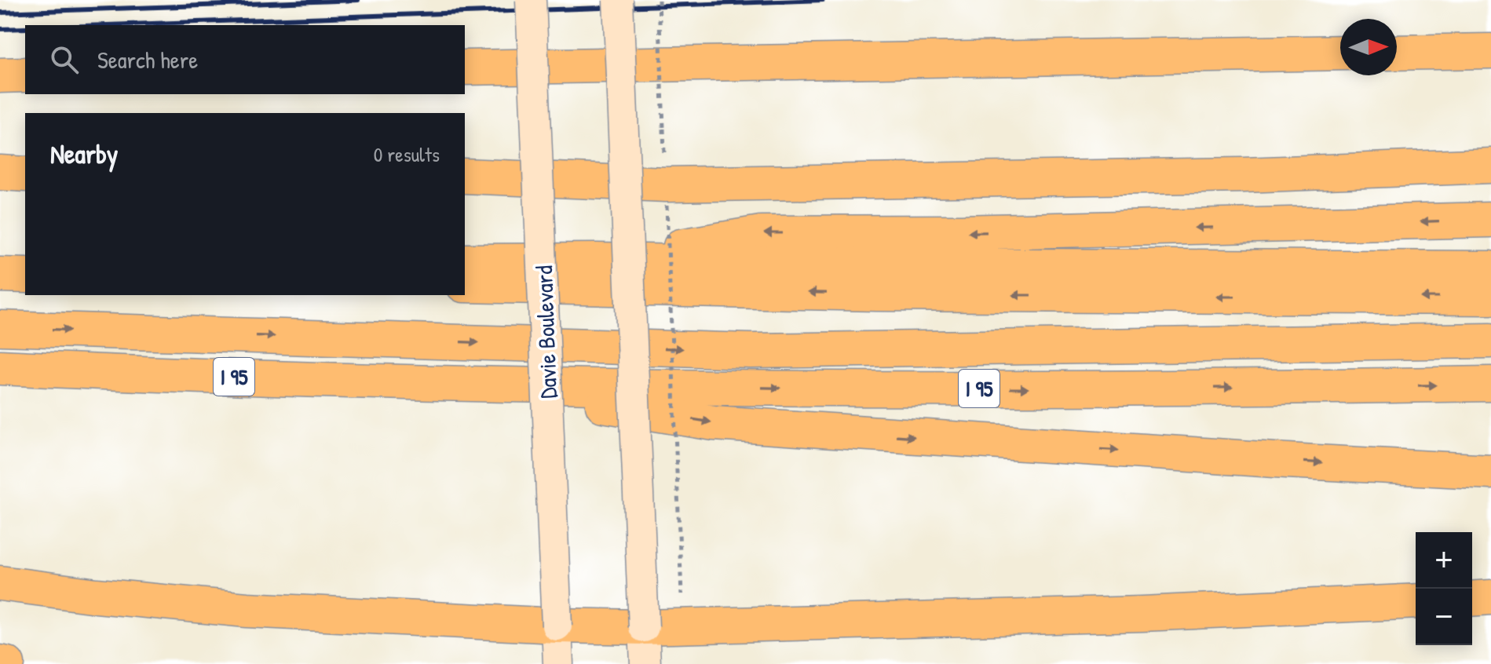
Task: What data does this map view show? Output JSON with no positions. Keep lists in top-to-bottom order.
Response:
{
  "streets": {
    "highway": ["I 95"],
    "main road": ["Davie Boulevard"]
  },
  "north": "right",
  "page": {
    "search": "Search here",
    "heading": ["Nearby", "0 results"],
    "map_buttons": ["+", "−"]
  }
}
